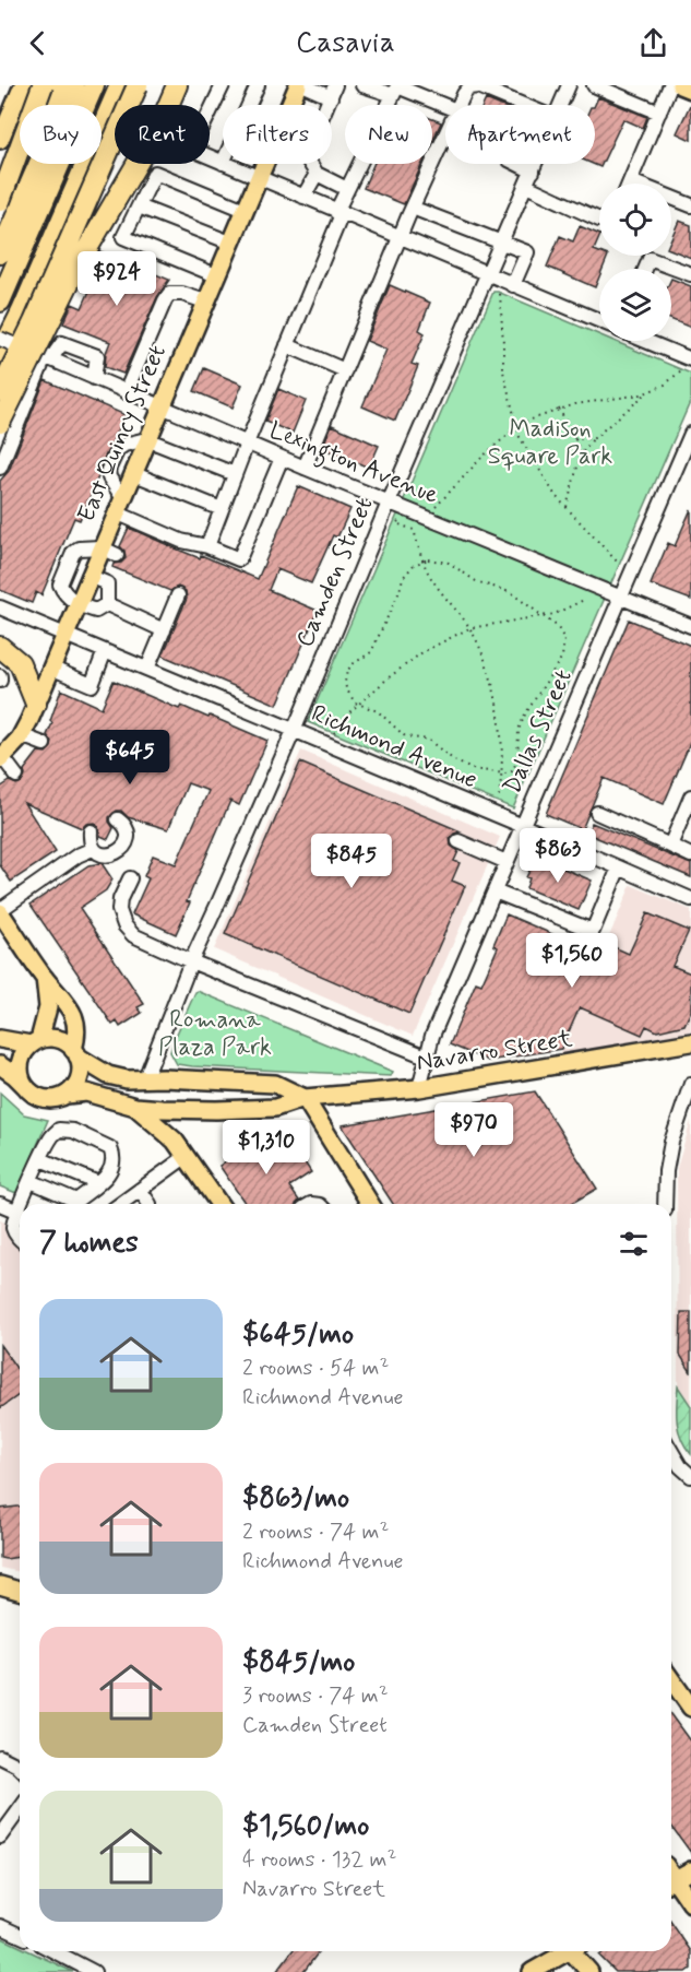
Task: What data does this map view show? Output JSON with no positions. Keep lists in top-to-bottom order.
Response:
{
  "streets": {
    "main road": ["East Quincy Street", "Navarro Street"],
    "street": [
      "Lexington Avenue",
      "Camden Street",
      "Dallas Street",
      "Richmond Avenue"
    ]
  },
  "crossings": [
    ["East Quincy Street", "Lexington Avenue"],
    ["East Quincy Street", "Richmond Avenue"],
    ["Lexington Avenue", "Camden Street"],
    ["Lexington Avenue", "Dallas Street"],
    ["Camden Street", "Richmond Avenue"],
    ["Dallas Street", "Richmond Avenue"],
    ["Dallas Street", "Navarro Street"]
  ],
  "parks": ["Madison Square Park", "Romana Plaza Park"],
  "page": {
    "header": "Casavia",
    "chip": [
      "Buy",
      "Rent",
      "Filters",
      "New",
      "Apartment"
    ],
    "price": [
      "$924",
      "$645",
      "$863",
      "$845",
      "$1,560",
      "$970",
      "$1,310"
    ],
    "heading": "7 homes",
    "list": [
      {
        "name": "$645/mo",
        "note": "2 rooms · 54 m² · Richmond Avenue"
      },
      {
        "name": "$863/mo",
        "note": "2 rooms · 74 m² · Richmond Avenue"
      },
      {
        "name": "$845/mo",
        "note": "3 rooms · 74 m² · Camden Street"
      },
      {
        "name": "$1,560/mo",
        "note": "4 rooms · 132 m² · Navarro Street"
      }
    ]
  }
}
